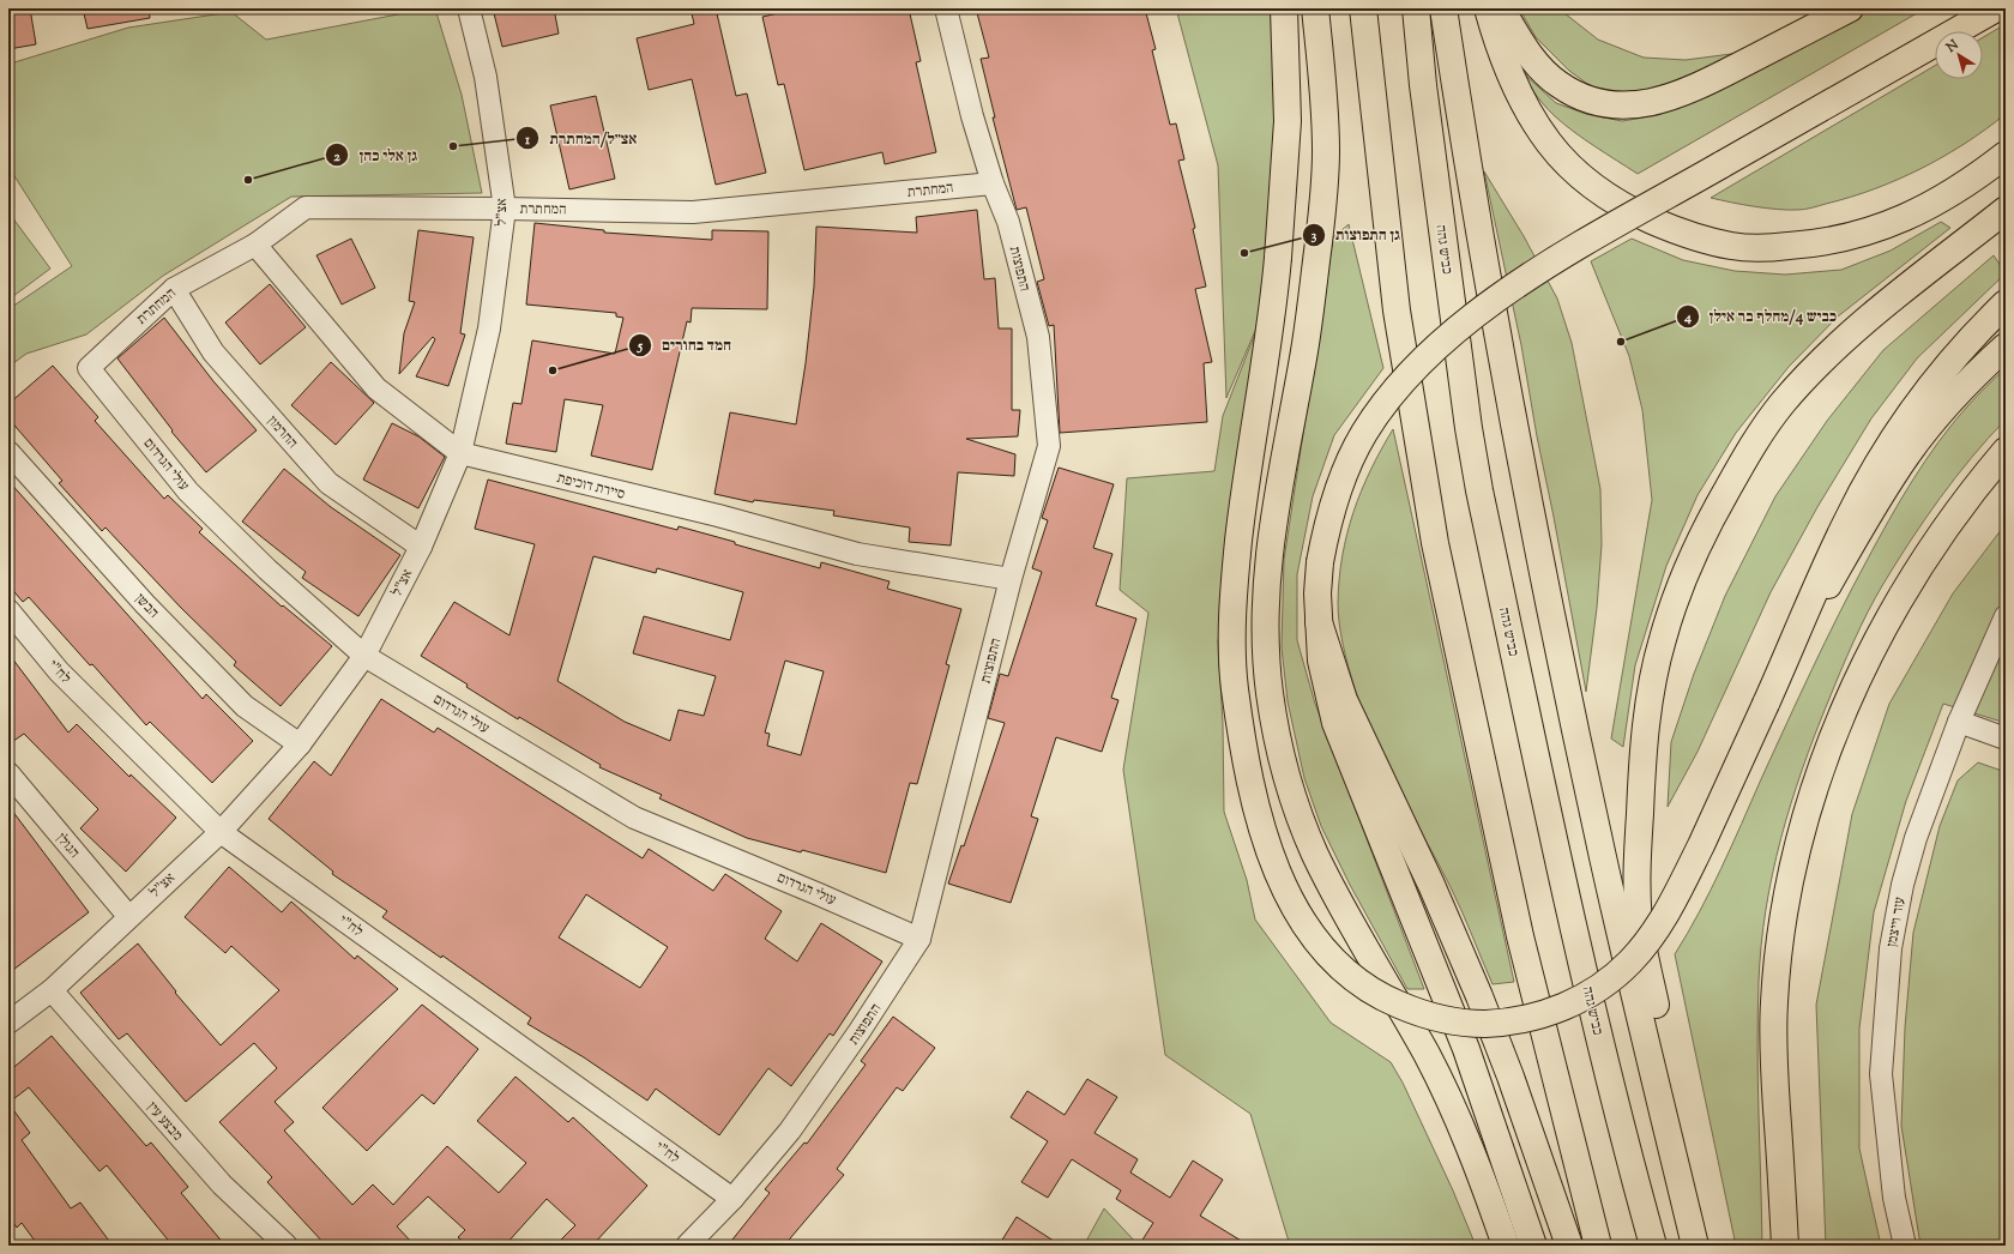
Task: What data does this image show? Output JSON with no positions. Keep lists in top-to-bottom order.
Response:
{
  "streets": {
    "main road": ["כביש גהה"],
    "street": [
      "המחתרת",
      "אצ\"ל",
      "התפוצות",
      "החרמון",
      "עולי הגרדום",
      "סיירת דוכיפת",
      "הבשן",
      "לח\"י",
      "הגולן",
      "עזר וייצמן",
      "מבצע עין"
    ]
  },
  "crossings": [
    ["המחתרת", "אצ\"ל"],
    ["המחתרת", "התפוצות"],
    ["המחתרת", "החרמון"],
    ["המחתרת", "עולי הגרדום"],
    ["המחתרת", "סיירת דוכיפת"],
    ["אצ\"ל", "החרמון"],
    ["אצ\"ל", "עולי הגרדום"],
    ["אצ\"ל", "סיירת דוכיפת"],
    ["אצ\"ל", "הבשן"],
    ["אצ\"ל", "לח\"י"],
    ["אצ\"ל", "הגולן"],
    ["אצ\"ל", "מבצע עין"],
    ["התפוצות", "עולי הגרדום"],
    ["התפוצות", "סיירת דוכיפת"],
    ["התפוצות", "לח\"י"]
  ],
  "places": [
    "אצ״ל/המחתרת",
    "גן אלי כהן",
    "גן התפוצות",
    "כביש 4/מחלף בר אילן",
    "חמד בחורים"
  ],
  "north": "top left"
}
